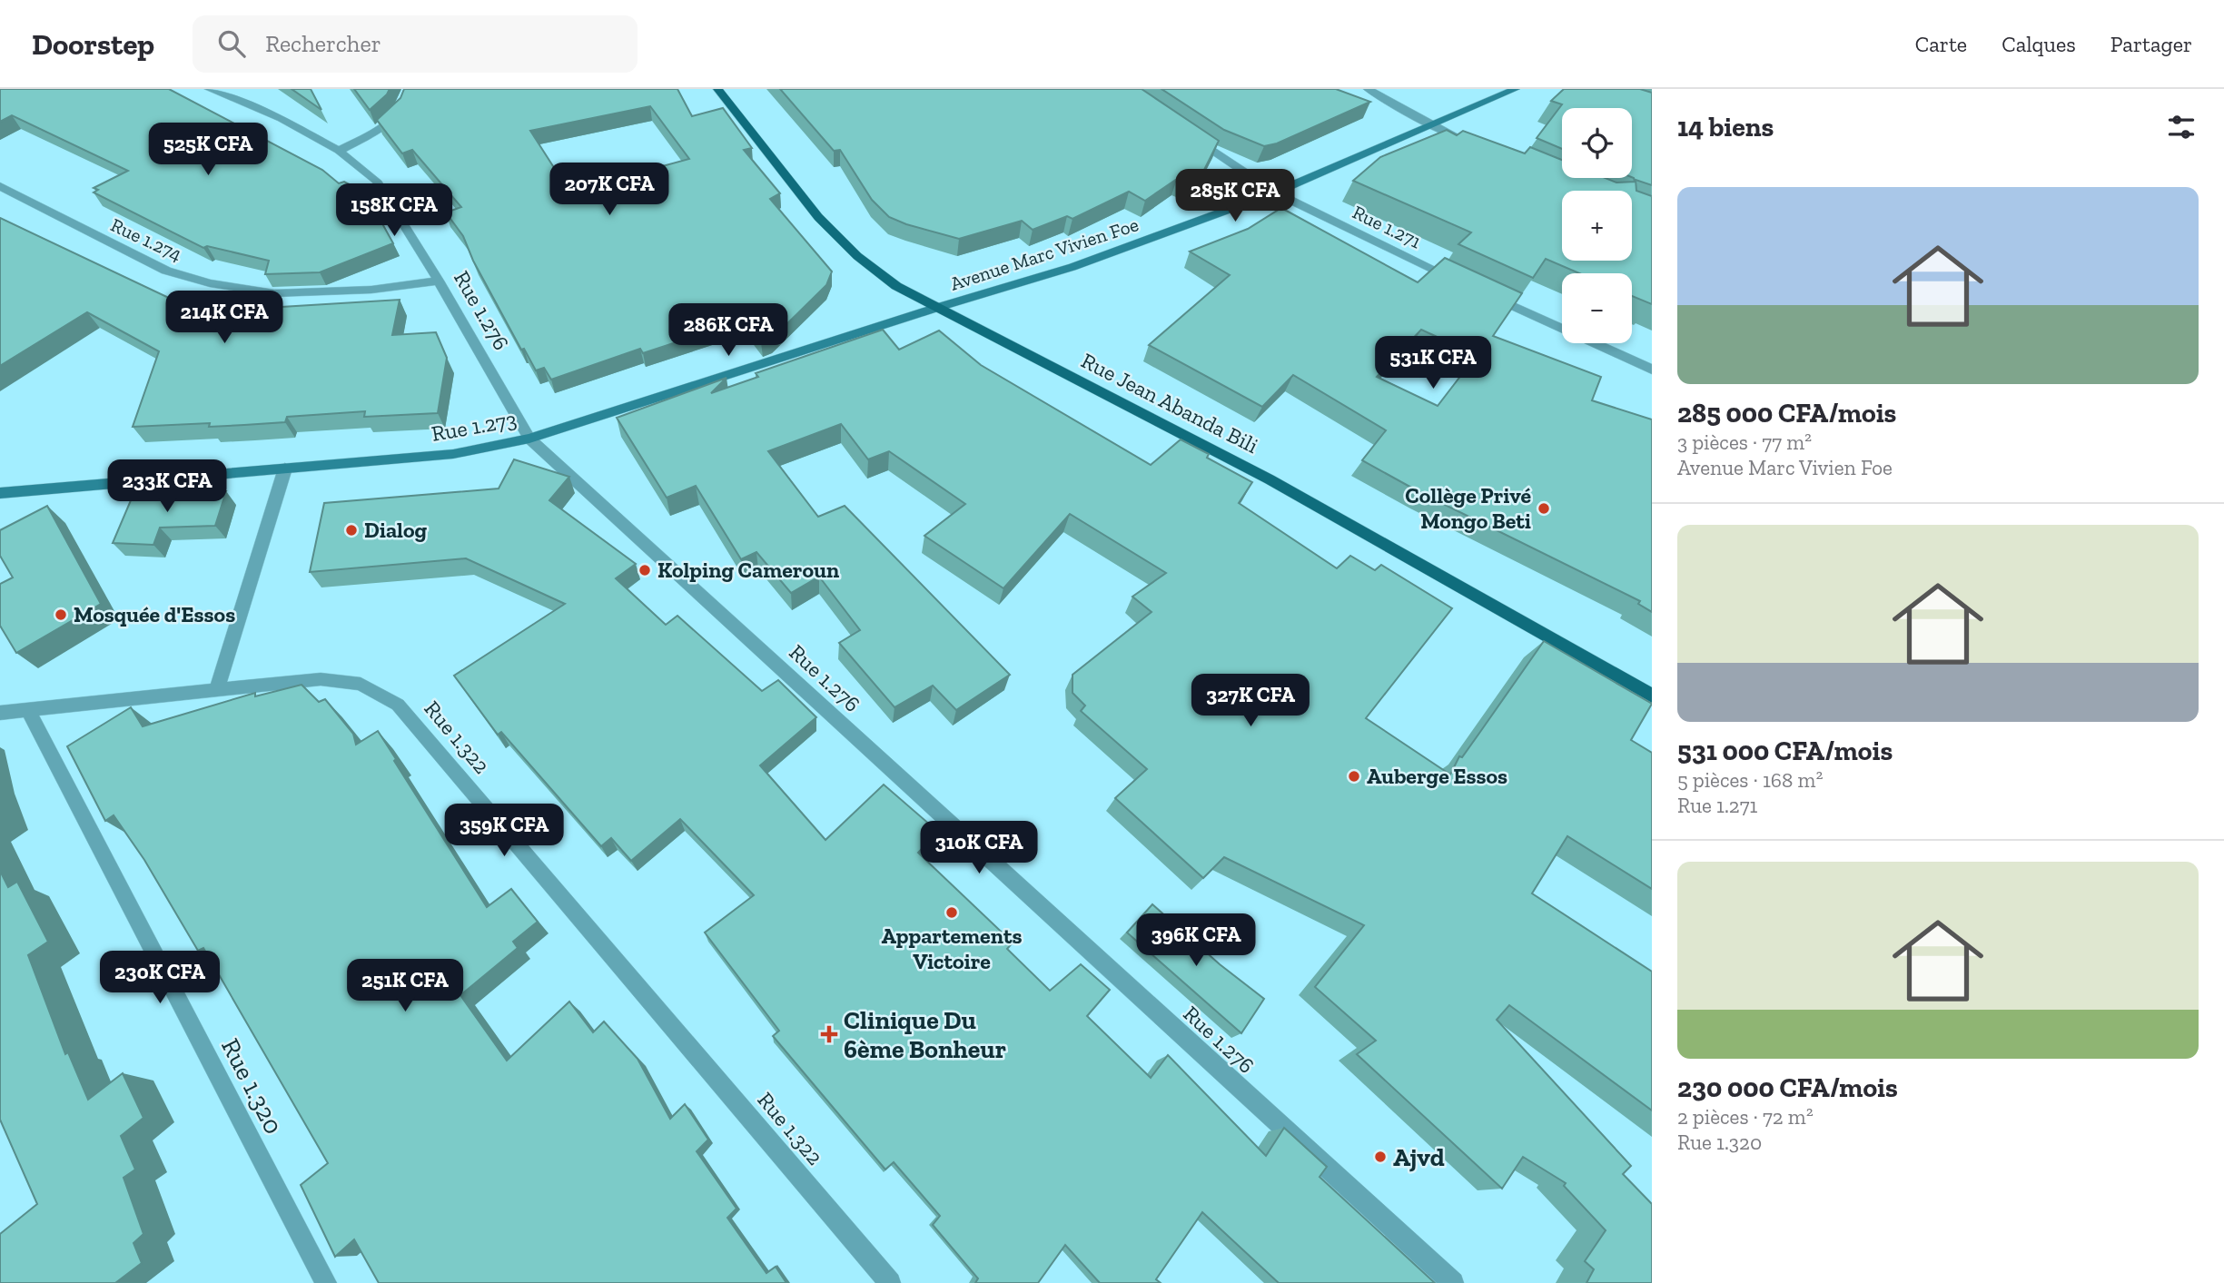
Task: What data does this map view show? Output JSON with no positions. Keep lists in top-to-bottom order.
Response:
{
  "streets": {
    "main road": ["Avenue Marc Vivien Foe", "Rue Jean Abanda Bili", "Rue 1.273"],
    "street": [
      "Rue 1.271",
      "Rue 1.274",
      "Rue 1.276",
      "Rue 1.322",
      "Rue 1.320"
    ]
  },
  "crossings": [
    ["Rue 1.271", "Avenue Marc Vivien Foe"],
    ["Rue 1.274", "Rue 1.276"],
    ["Avenue Marc Vivien Foe", "Rue Jean Abanda Bili"],
    ["Avenue Marc Vivien Foe", "Rue 1.273"],
    ["Rue 1.276", "Rue 1.273"],
    ["Rue Jean Abanda Bili", "Rue 1.273"],
    ["Rue 1.322", "Rue 1.320"]
  ],
  "places": {
    "other": [
      "Collège Privé Mongo Beti",
      "Dialog",
      "Kolping Cameroun",
      "Mosquée d'Essos",
      "Auberge Essos",
      "Appartements Victoire",
      "Ajvd"
    ],
    "health": ["Clinique Du 6ème Bonheur"]
  },
  "page": {
    "header": "Doorstep",
    "search": "Rechercher",
    "nav": ["Carte", "Calques", "Partager"],
    "heading": "14 biens",
    "map_buttons": ["+", "−"],
    "price": [
      "525K CFA",
      "207K CFA",
      "285K CFA",
      "158K CFA",
      "214K CFA",
      "286K CFA",
      "531K CFA",
      "233K CFA",
      "327K CFA",
      "359K CFA",
      "310K CFA",
      "396K CFA",
      "230K CFA",
      "251K CFA"
    ],
    "list": [
      {
        "name": "285 000 CFA/mois",
        "note": "3 pièces · 77 m² · Avenue Marc Vivien Foe"
      },
      {
        "name": "531 000 CFA/mois",
        "note": "5 pièces · 168 m² · Rue 1.271"
      },
      {
        "name": "230 000 CFA/mois",
        "note": "2 pièces · 72 m² · Rue 1.320"
      }
    ]
  }
}
